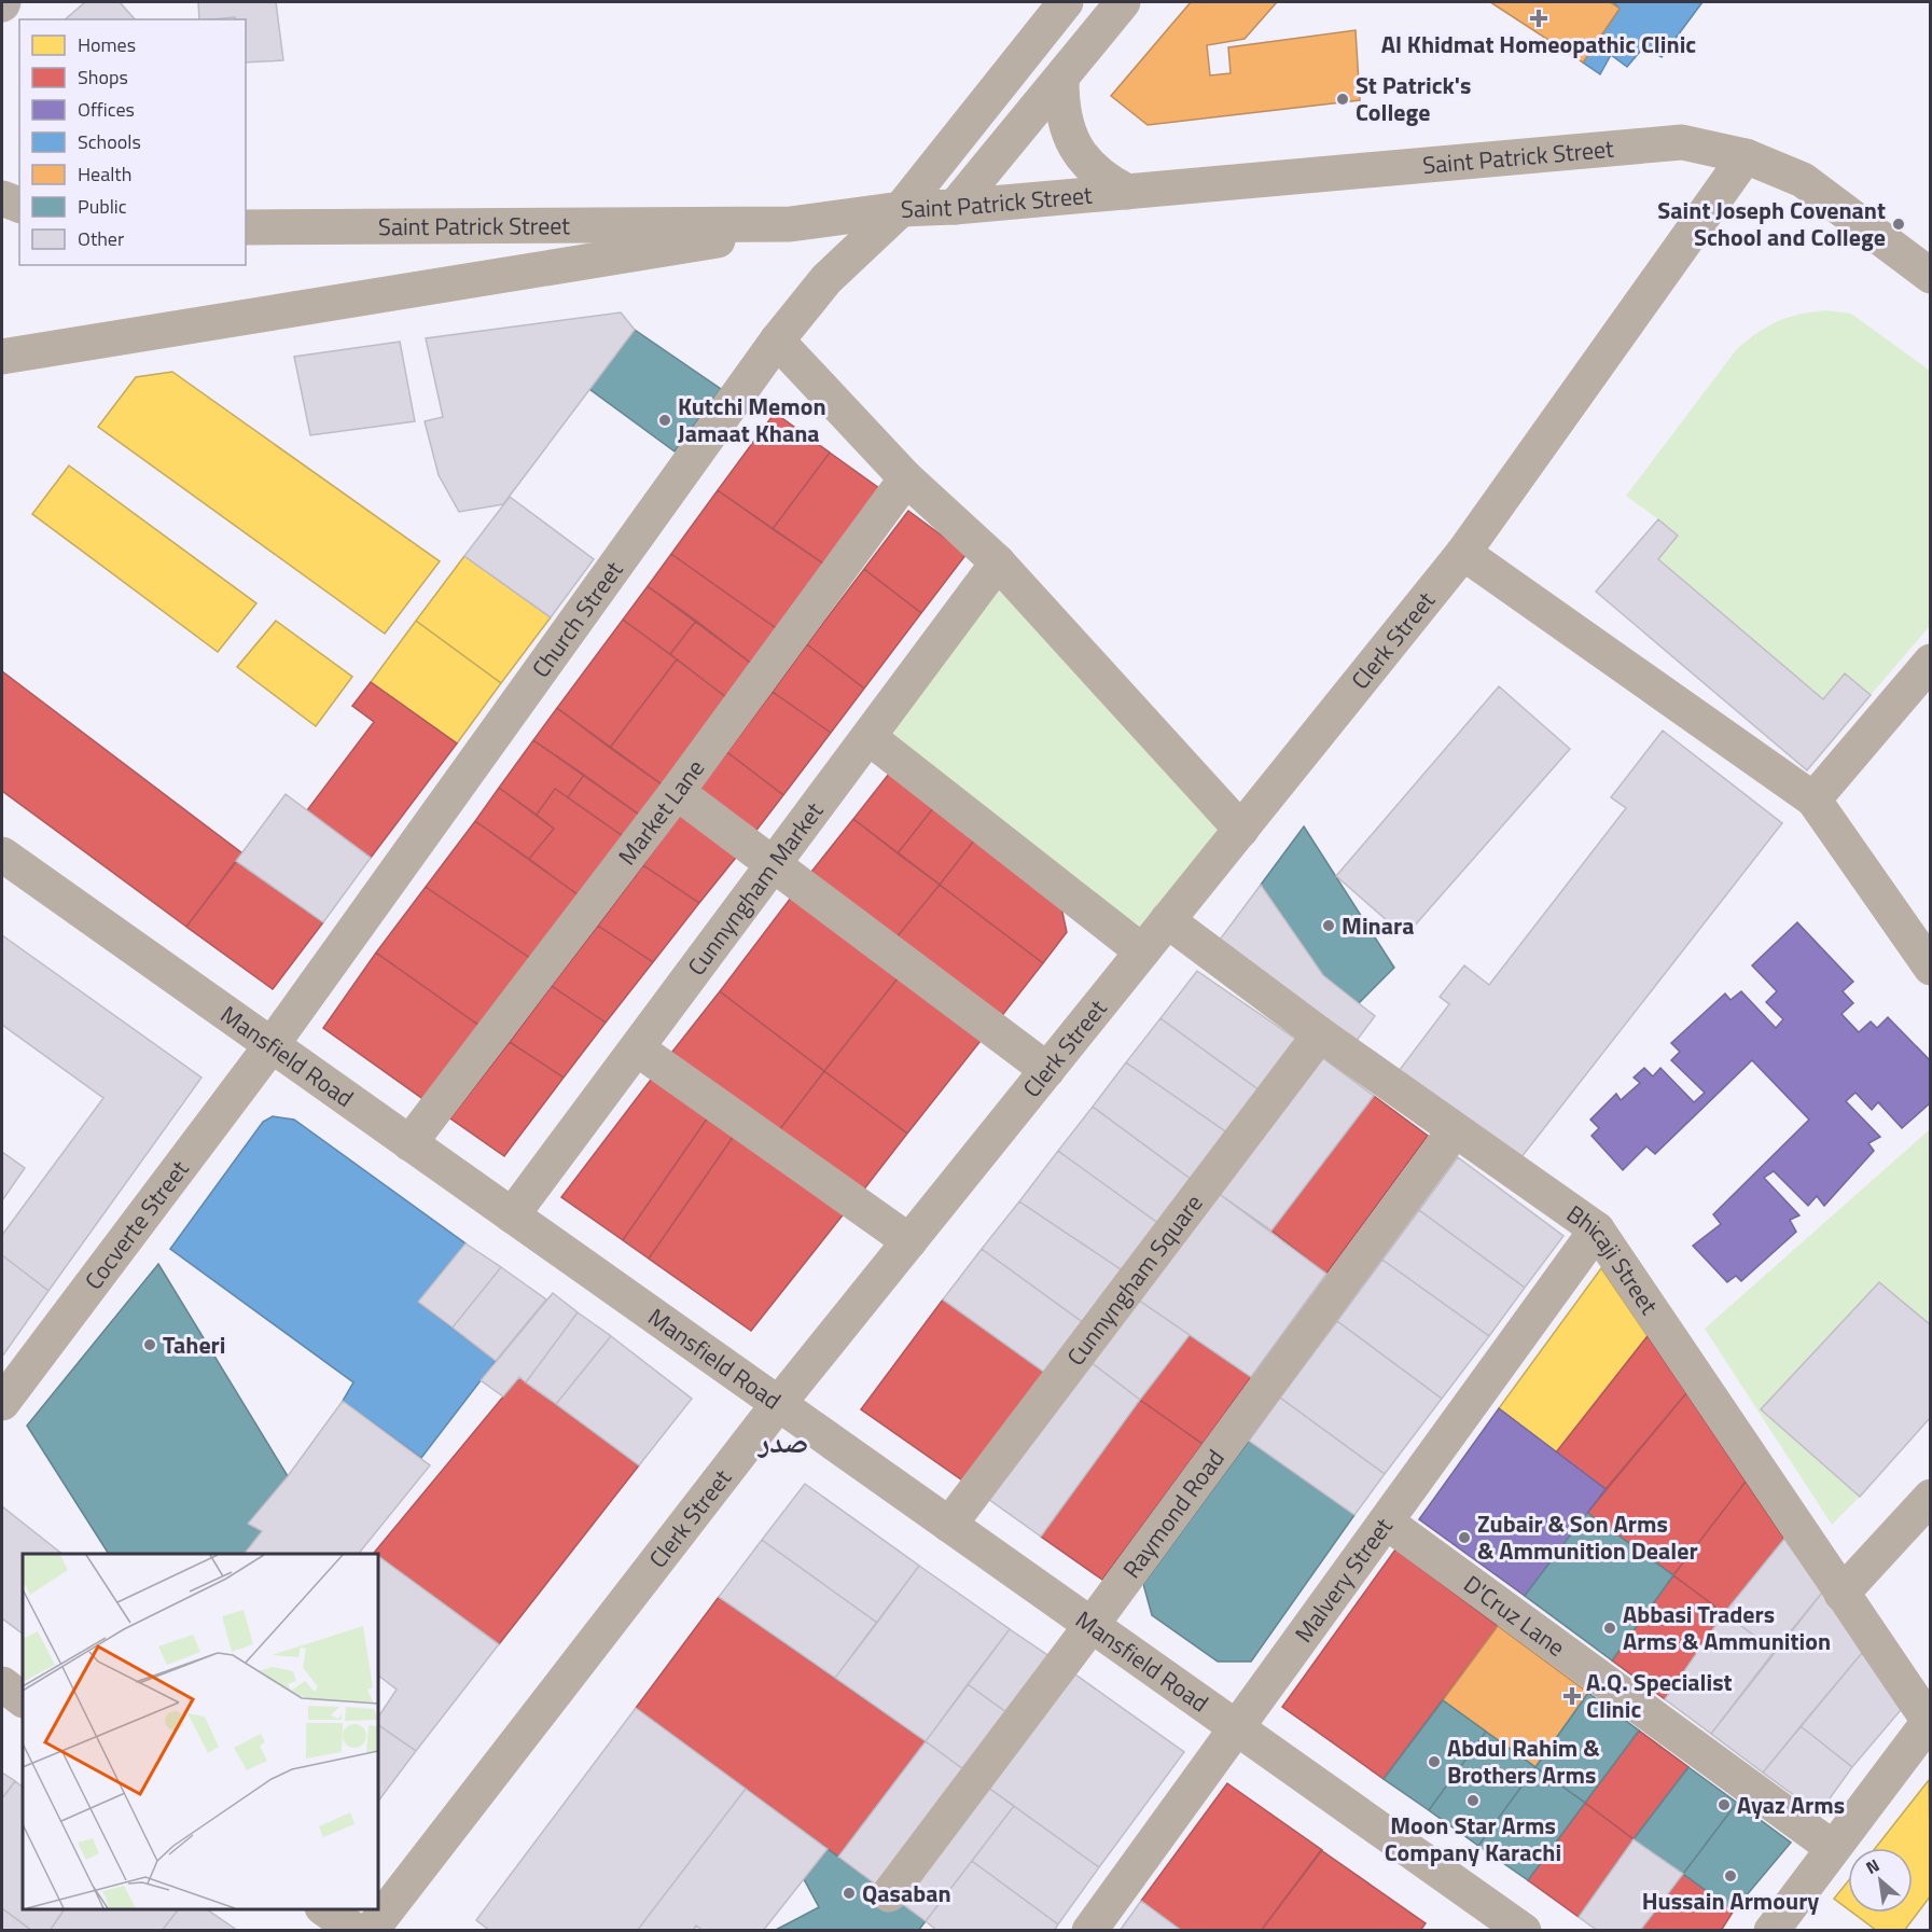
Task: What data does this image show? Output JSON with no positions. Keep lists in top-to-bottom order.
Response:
{
  "streets": {
    "street": [
      "Saint Patrick Street",
      "Church Street",
      "Clerk Street",
      "Market Lane",
      "Cunnyngham Market",
      "Mansfield Road",
      "Cocverte Street",
      "Bhicaji Street",
      "Cunnyngham Square",
      "Raymond Road",
      "Malvery Street",
      "D'Cruz Lane"
    ]
  },
  "crossings": [
    ["Saint Patrick Street", "Church Street"],
    ["Saint Patrick Street", "Clerk Street"],
    ["Church Street", "Mansfield Road"],
    ["Church Street", "Cocverte Street"],
    ["Clerk Street", "Mansfield Road"],
    ["Clerk Street", "Bhicaji Street"],
    ["Market Lane", "Mansfield Road"],
    ["Cunnyngham Market", "Mansfield Road"],
    ["Mansfield Road", "Cocverte Street"],
    ["Mansfield Road", "Cunnyngham Square"],
    ["Mansfield Road", "Raymond Road"],
    ["Mansfield Road", "Malvery Street"],
    ["Bhicaji Street", "Cunnyngham Square"],
    ["Bhicaji Street", "Raymond Road"],
    ["Bhicaji Street", "Malvery Street"],
    ["Malvery Street", "D'Cruz Lane"]
  ],
  "districts": ["صدر"],
  "places": {
    "health": ["Al Khidmat Homeopathic Clinic", "A.Q. Specialist Clinic"],
    "other": [
      "St Patrick's College",
      "Saint Joseph Covenant School and College",
      "Kutchi Memon Jamaat Khana",
      "Minara",
      "Taheri",
      "Zubair & Son Arms & Ammunition Dealer",
      "Abbasi Traders Arms & Ammunition",
      "Abdul Rahim & Brothers Arms",
      "Moon Star Arms Company Karachi",
      "Ayaz Arms",
      "Hussain Armoury",
      "Qasaban"
    ]
  },
  "legend": [
    "Homes",
    "Shops",
    "Offices",
    "Schools",
    "Health",
    "Public",
    "Other"
  ],
  "north": "top left"
}
